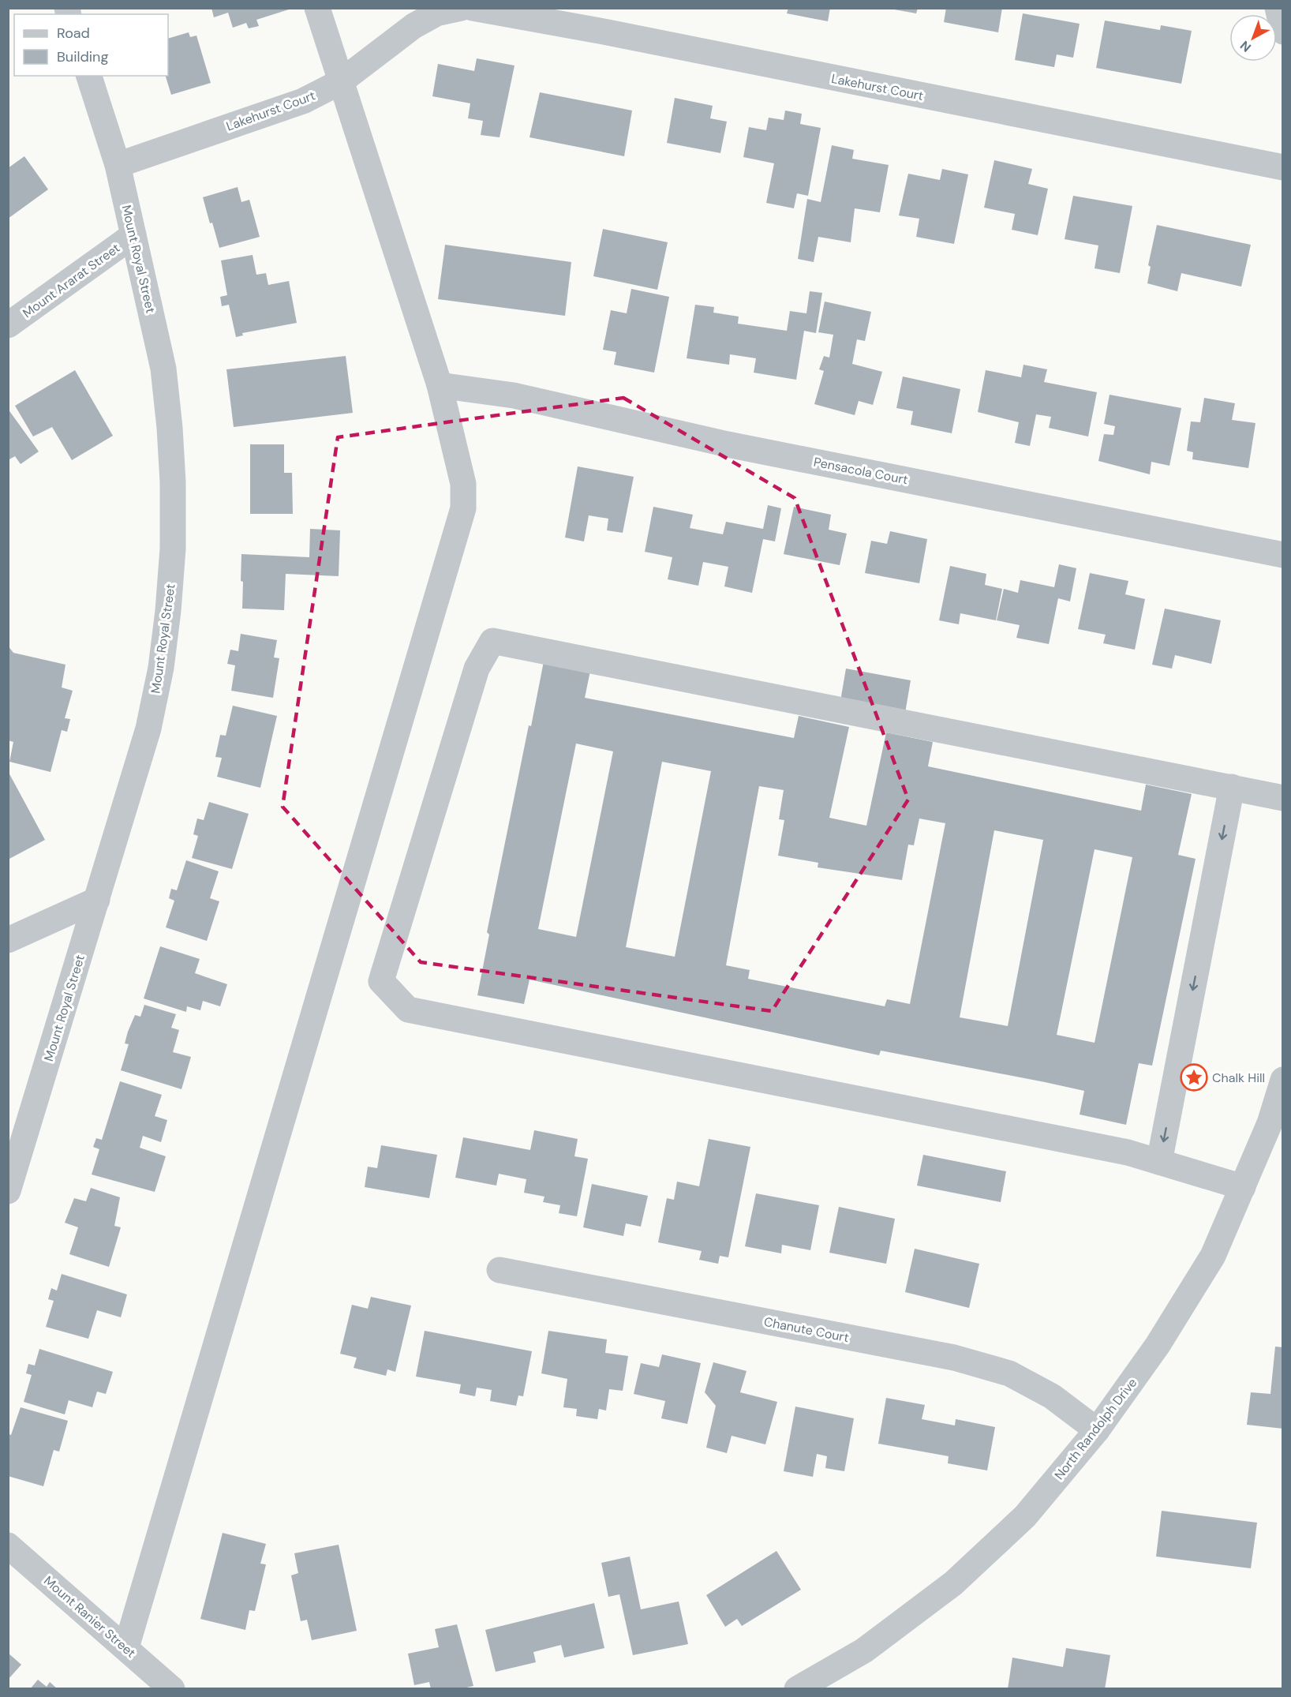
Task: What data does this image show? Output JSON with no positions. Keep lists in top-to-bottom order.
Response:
{
  "streets": {
    "street": [
      "Lakehurst Court",
      "Mount Royal Street",
      "Mount Ararat Street",
      "Pensacola Court",
      "Chanute Court",
      "North Randolph Drive",
      "Mount Ranier Street"
    ]
  },
  "crossings": [
    ["Lakehurst Court", "Mount Royal Street"],
    ["Mount Royal Street", "Mount Ararat Street"],
    ["Chanute Court", "North Randolph Drive"]
  ],
  "places": {
    "place": ["Chalk Hill"]
  },
  "legend": ["Road", "Building"],
  "north": "bottom left"
}
